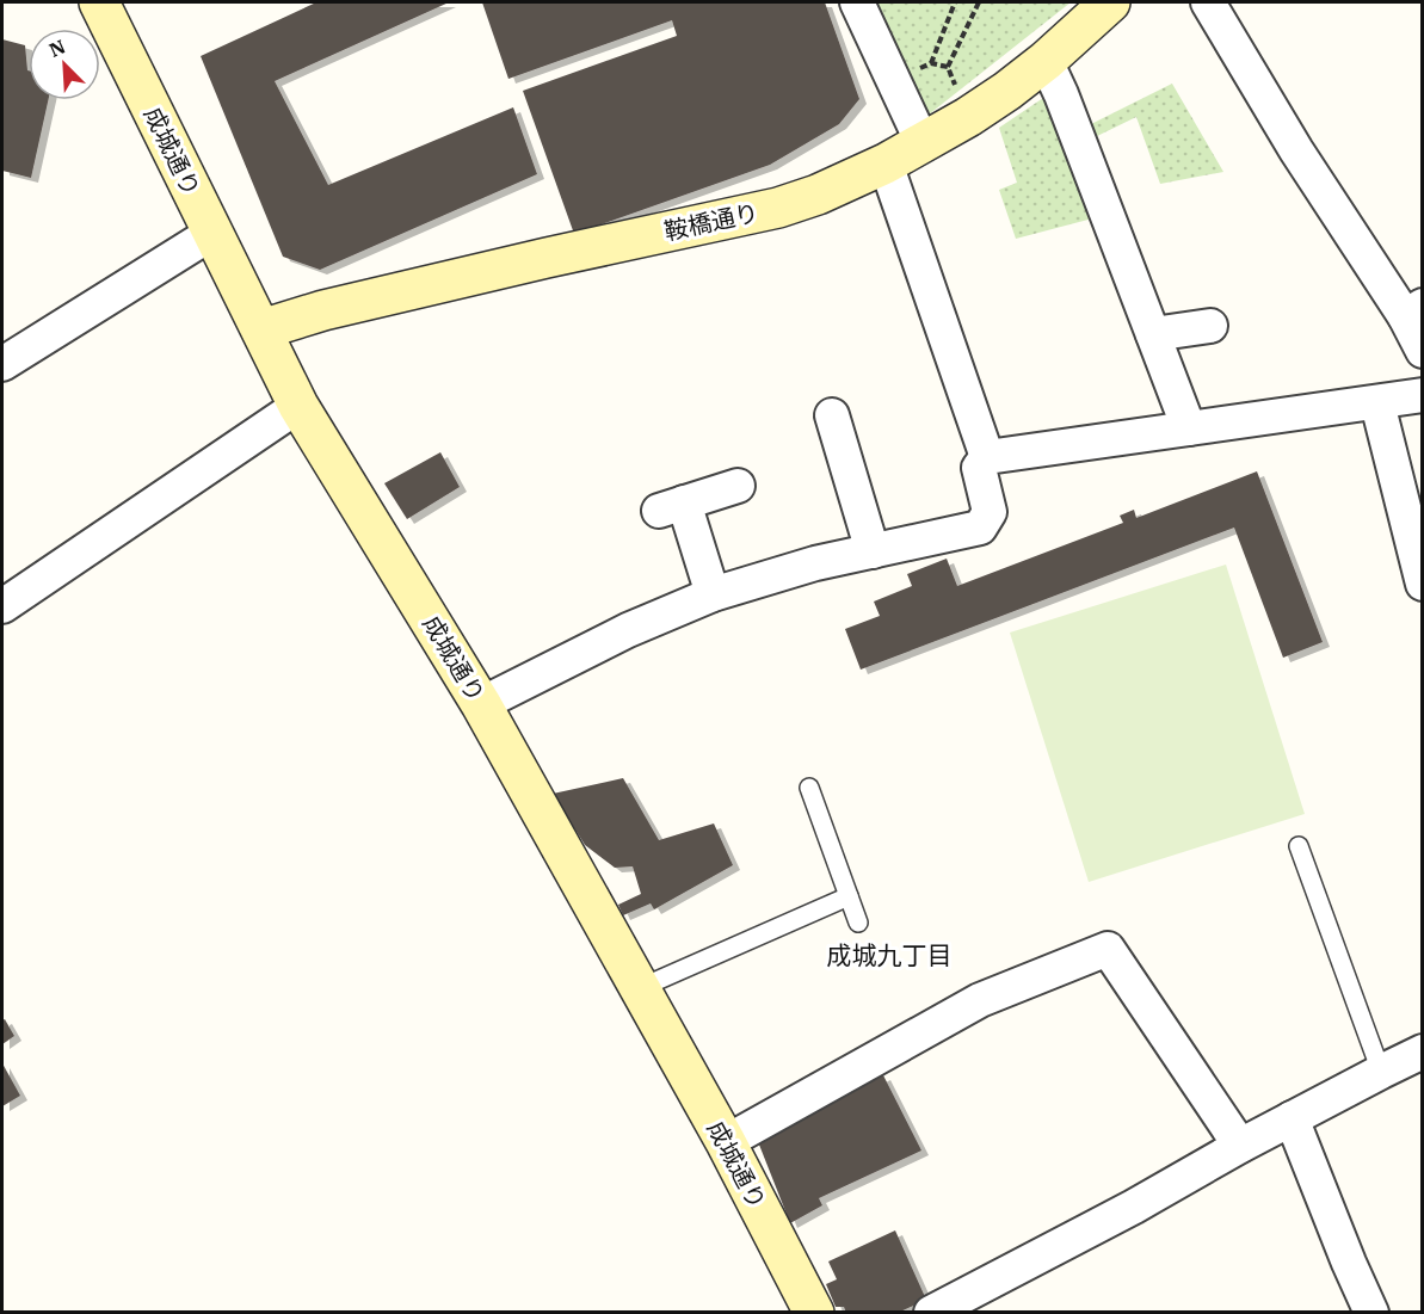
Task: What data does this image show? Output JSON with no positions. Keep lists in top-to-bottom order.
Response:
{
  "streets": {
    "street": ["成城通り", "鞍橋通り"]
  },
  "crossings": [
    ["成城通り", "鞍橋通り"]
  ],
  "districts": ["成城九丁目"],
  "north": "top left"
}
